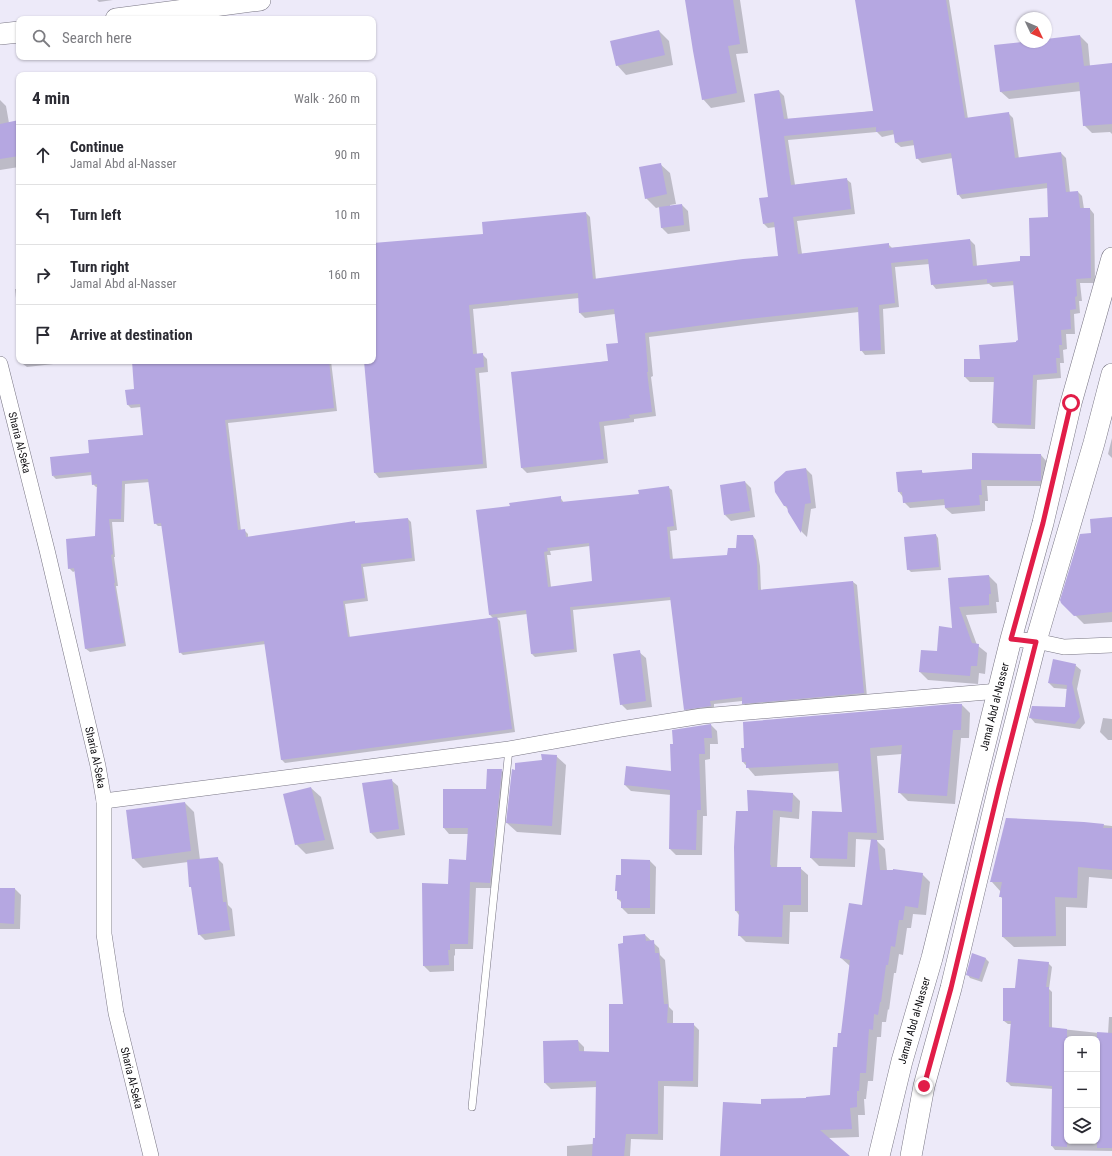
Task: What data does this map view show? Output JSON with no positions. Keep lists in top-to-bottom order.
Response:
{
  "streets": {
    "main road": ["Jamal Abd al-Nasser"],
    "street": ["Sharia Al-Seka"]
  },
  "north": "bottom right",
  "page": {
    "search": "Search here",
    "heading": ["4 min", "Walk · 260 m"],
    "list": [
      ["Continue", "Jamal Abd al-Nasser", "90 m"],
      ["Turn left", "10 m"],
      ["Turn right", "Jamal Abd al-Nasser", "160 m"],
      "Arrive at destination"
    ],
    "map_buttons": ["+", "−"]
  }
}
